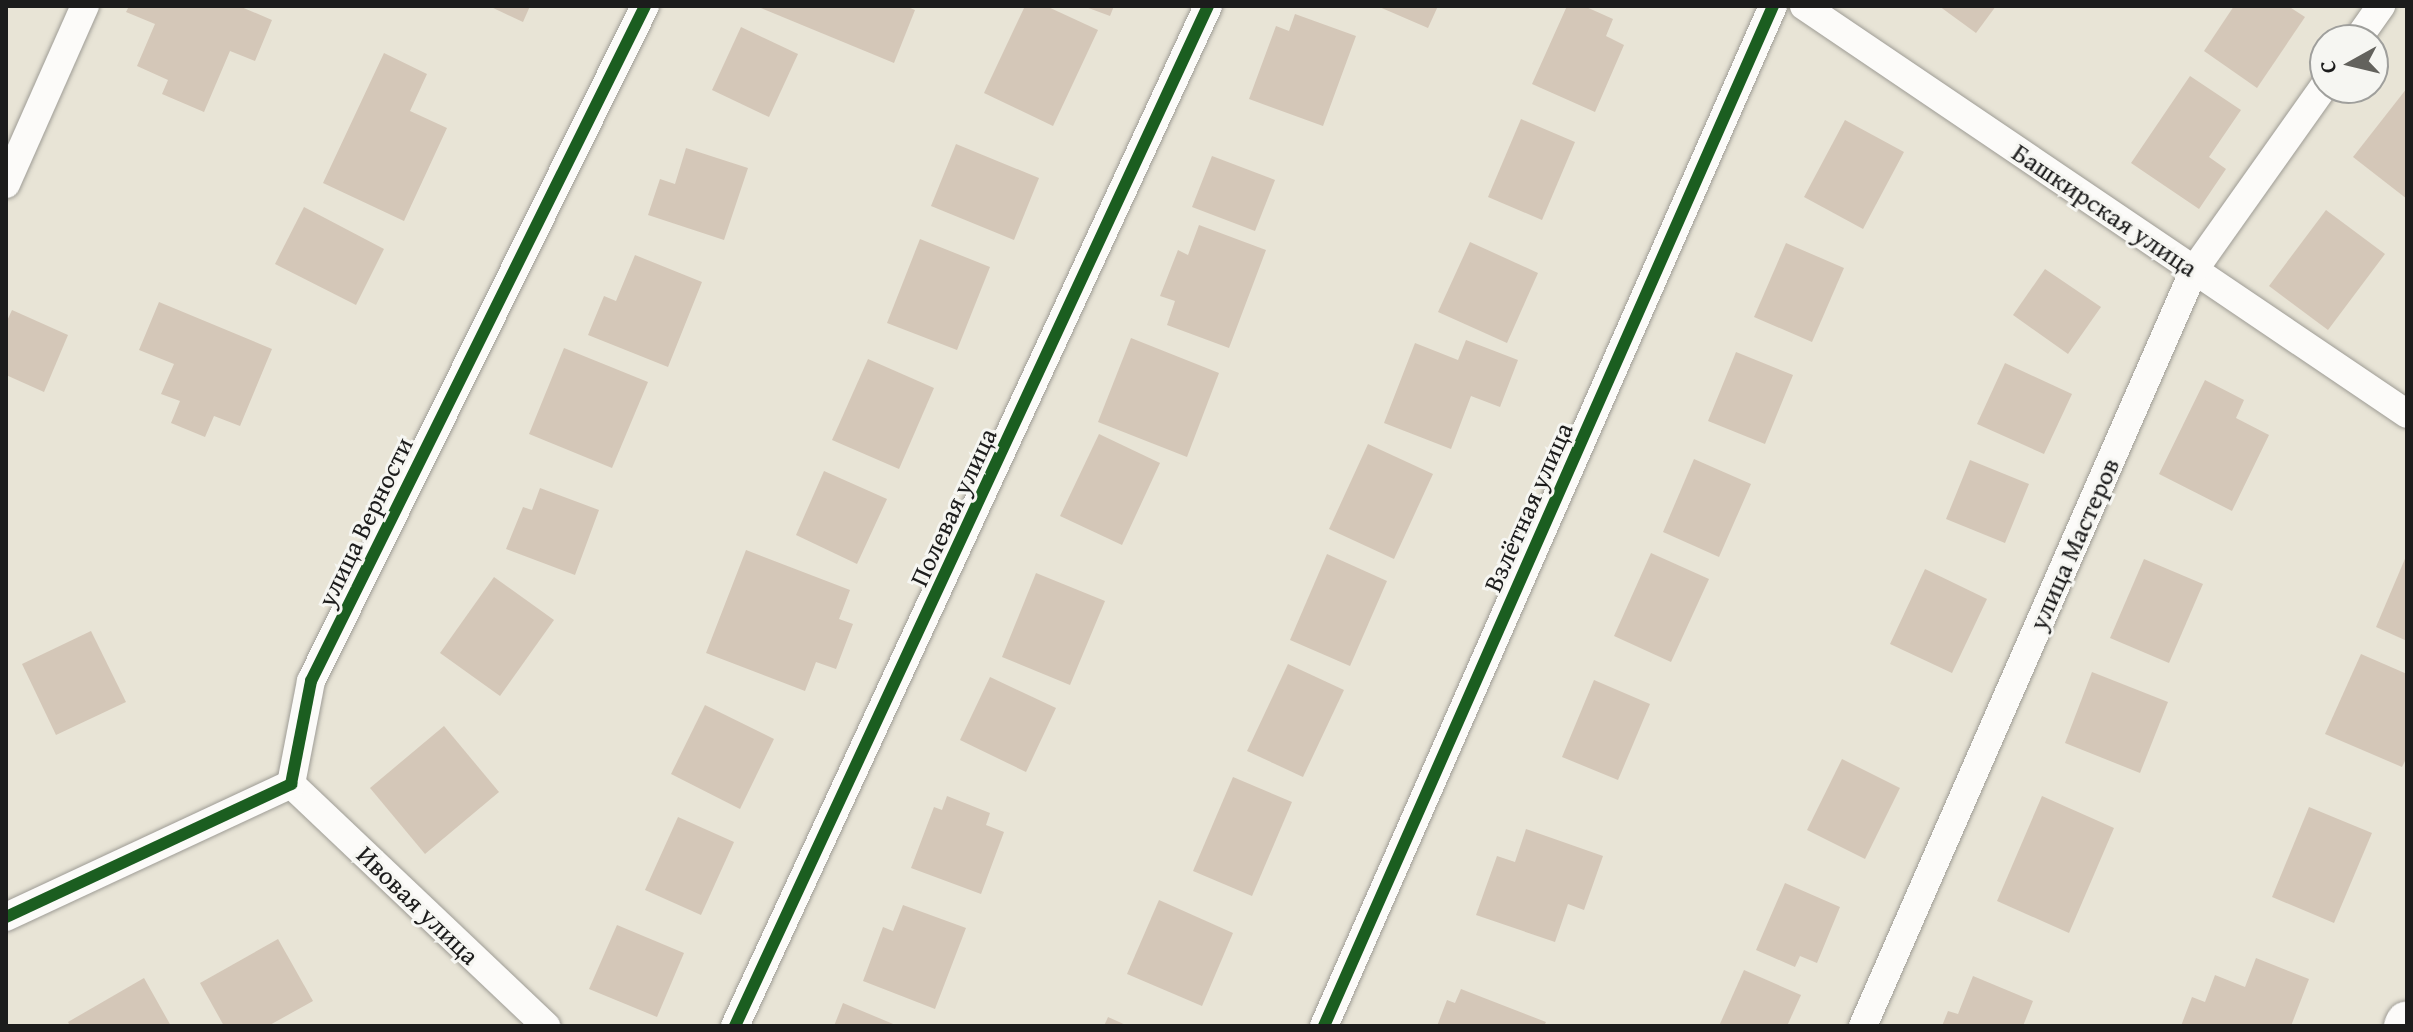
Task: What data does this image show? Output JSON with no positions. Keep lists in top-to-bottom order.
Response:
{
  "streets": {
    "street": [
      "Башкирская улица",
      "Полевая улица",
      "Взлётная улица",
      "улица Верности",
      "улица Мастеров",
      "Ивовая улица"
    ]
  },
  "crossings": [
    ["Башкирская улица", "улица Мастеров"],
    ["улица Верности", "Ивовая улица"]
  ],
  "north": "left"
}
